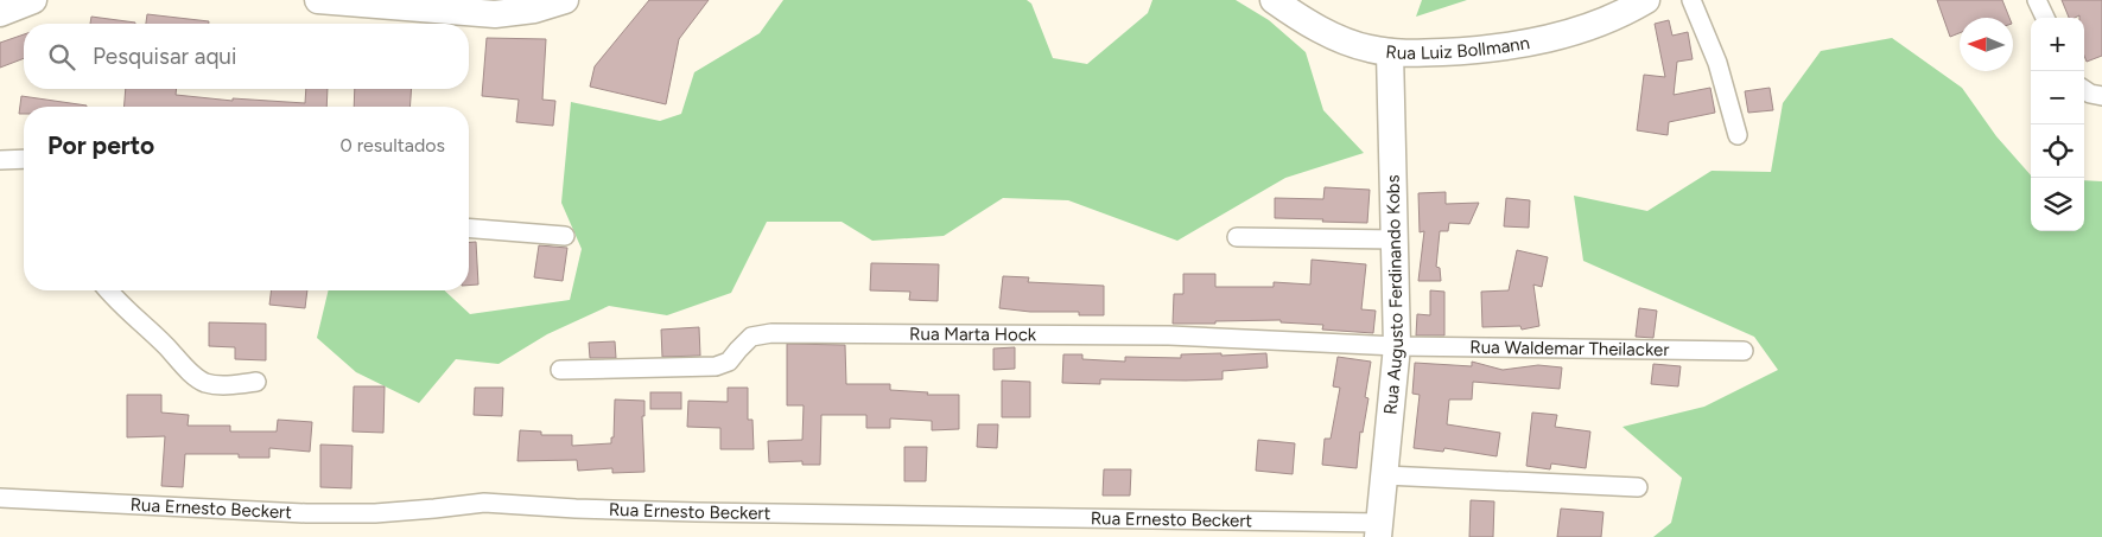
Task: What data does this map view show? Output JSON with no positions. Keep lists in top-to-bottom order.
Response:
{
  "streets": {
    "main road": ["Rua Luiz Bollmann", "Rua Augusto Ferdinando Kobs"],
    "street": ["Rua Marta Hock", "Rua Waldemar Theilacker", "Rua Ernesto Beckert"]
  },
  "crossings": [
    ["Rua Luiz Bollmann", "Rua Augusto Ferdinando Kobs"],
    ["Rua Augusto Ferdinando Kobs", "Rua Marta Hock"],
    ["Rua Augusto Ferdinando Kobs", "Rua Waldemar Theilacker"],
    ["Rua Augusto Ferdinando Kobs", "Rua Ernesto Beckert"],
    ["Rua Marta Hock", "Rua Waldemar Theilacker"]
  ],
  "north": "left",
  "page": {
    "map_buttons": ["+", "−"],
    "search": "Pesquisar aqui",
    "heading": ["Por perto", "0 resultados"]
  }
}
